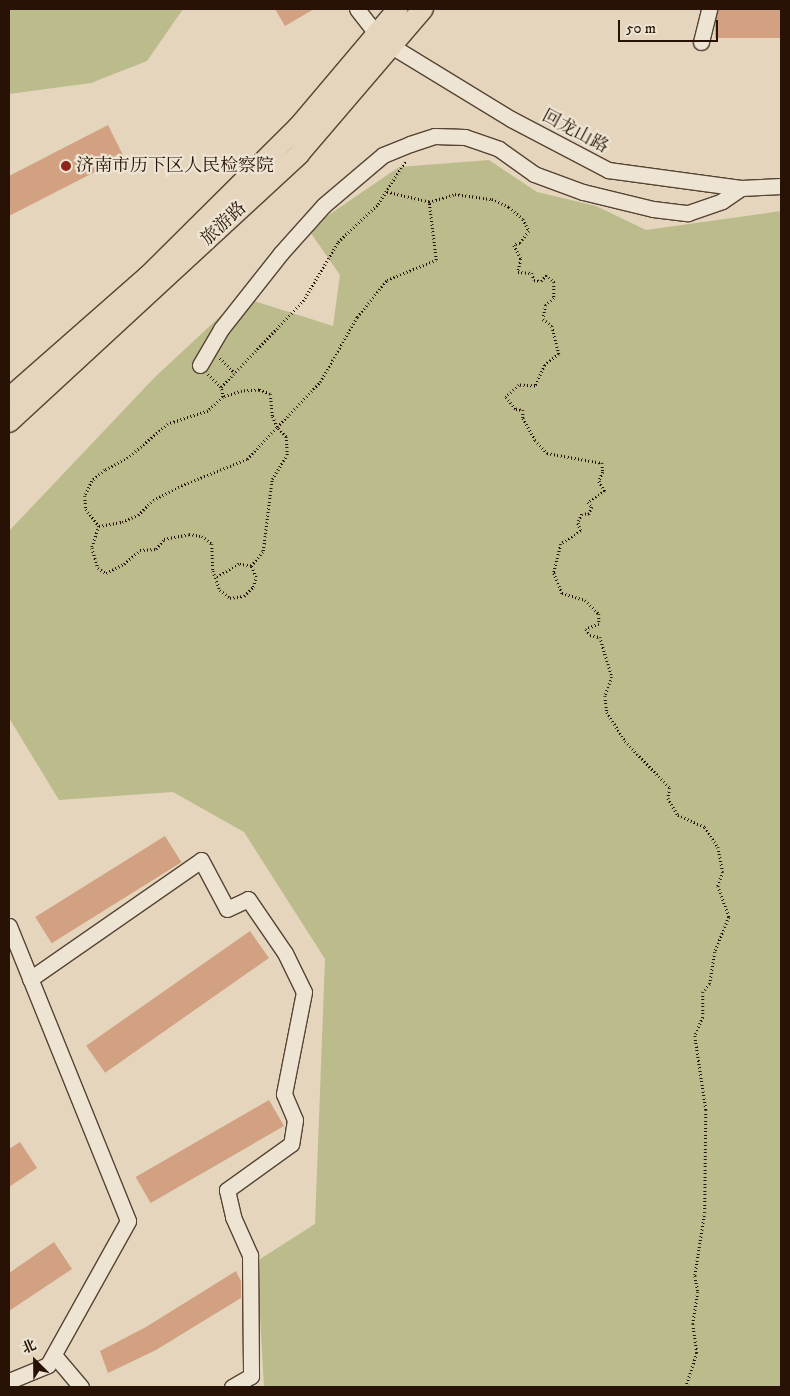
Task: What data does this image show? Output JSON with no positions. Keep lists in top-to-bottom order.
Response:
{
  "streets": {
    "main road": ["旅游路"],
    "street": ["回龙山路"]
  },
  "crossings": [
    ["回龙山路", "旅游路"]
  ],
  "places": ["济南市历下区人民检察院"],
  "scale_bar": "50 m",
  "north": "top left"
}
